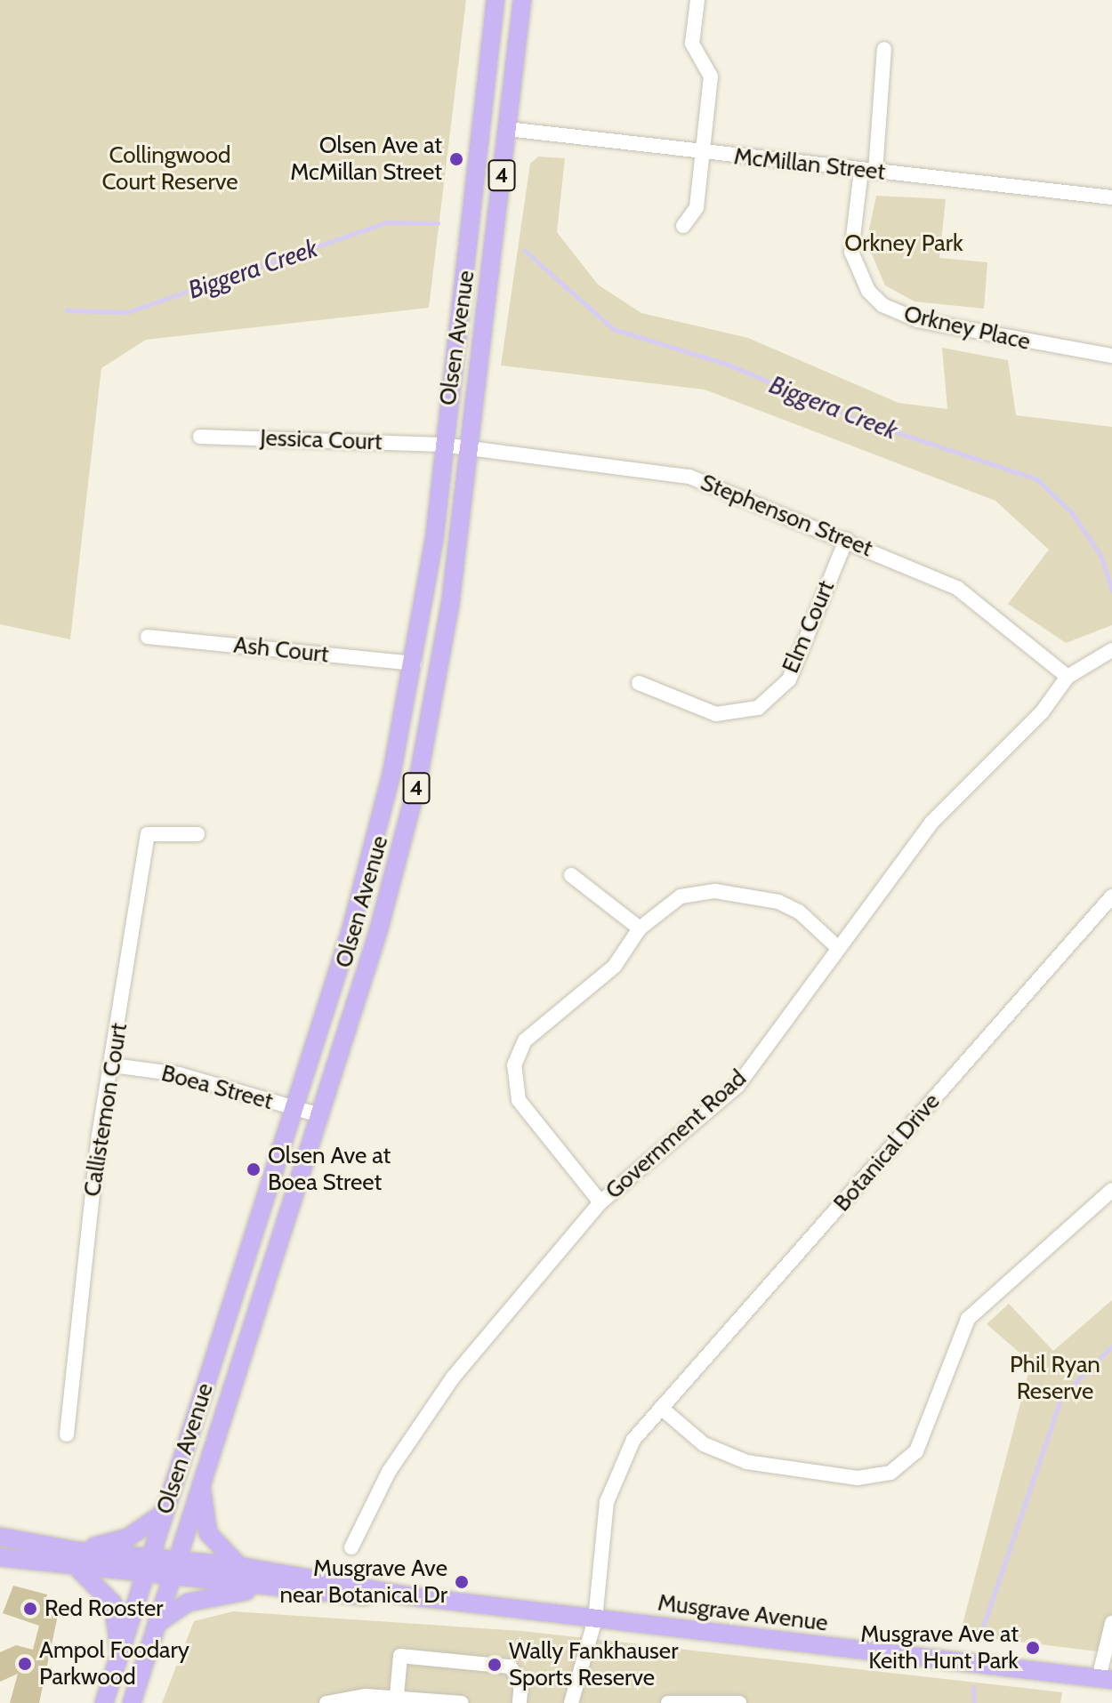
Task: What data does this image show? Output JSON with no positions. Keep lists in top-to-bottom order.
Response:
{
  "streets": {
    "main road": ["4", "Olsen Avenue", "Musgrave Avenue"],
    "street": [
      "McMillan Street",
      "Orkney Place",
      "Jessica Court",
      "Stephenson Street",
      "Elm Court",
      "Ash Court",
      "Boea Street",
      "Callistemon Court",
      "Government Road",
      "Botanical Drive"
    ]
  },
  "crossings": [
    ["McMillan Street", "Orkney Place"],
    ["McMillan Street", "Olsen Avenue"],
    ["Olsen Avenue", "Jessica Court"],
    ["Olsen Avenue", "Stephenson Street"],
    ["Olsen Avenue", "Ash Court"],
    ["Olsen Avenue", "Boea Street"],
    ["Olsen Avenue", "Musgrave Avenue"],
    ["Jessica Court", "Stephenson Street"],
    ["Stephenson Street", "Elm Court"],
    ["Stephenson Street", "Government Road"],
    ["Boea Street", "Callistemon Court"],
    ["Botanical Drive", "Musgrave Avenue"]
  ],
  "water": ["Biggera Creek"],
  "parks": ["Collingwood Court Reserve", "Orkney Park", "Phil Ryan Reserve"],
  "places": [
    "Olsen Ave at McMillan Street",
    "Olsen Ave at Boea Street",
    "Musgrave Ave near Botanical Dr",
    "Red Rooster",
    "Musgrave Ave at Keith Hunt Park",
    "Ampol Foodary Parkwood",
    "Wally Fankhauser Sports Reserve"
  ]
}
